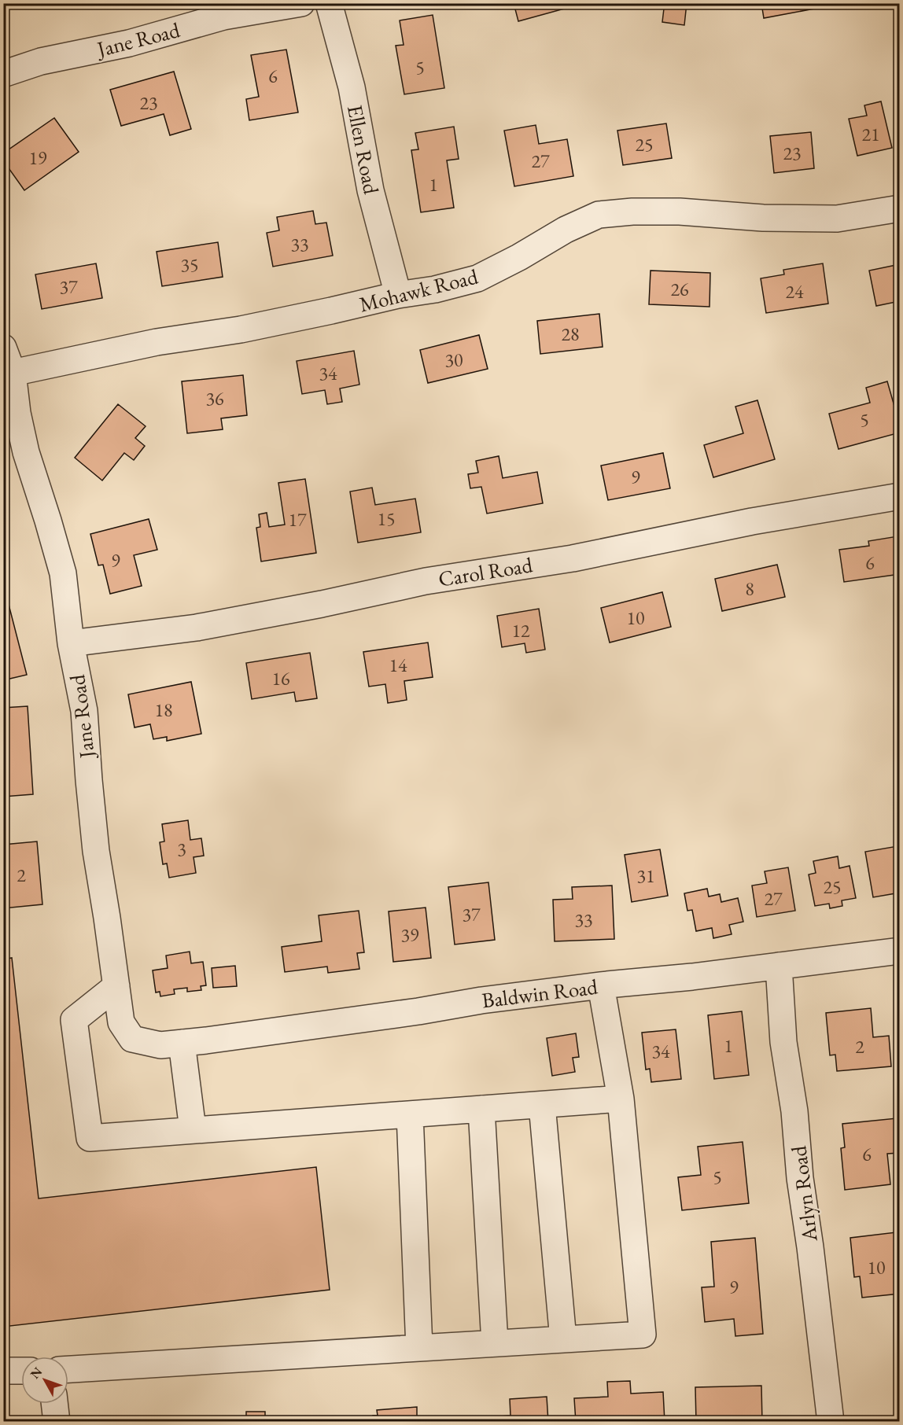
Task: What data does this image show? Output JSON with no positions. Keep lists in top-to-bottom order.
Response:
{
  "streets": {
    "street": [
      "Jane Road",
      "Ellen Road",
      "Mohawk Road",
      "Carol Road",
      "Baldwin Road",
      "Arlyn Road"
    ]
  },
  "crossings": [
    ["Jane Road", "Mohawk Road"],
    ["Jane Road", "Carol Road"],
    ["Jane Road", "Baldwin Road"],
    ["Ellen Road", "Mohawk Road"],
    ["Baldwin Road", "Arlyn Road"]
  ],
  "house_numbers": [
    "5",
    "6",
    "23",
    "21",
    "25",
    "23",
    "19",
    "27",
    "1",
    "33",
    "35",
    "37",
    "26",
    "24",
    "28",
    "30",
    "34",
    "36",
    "5",
    "9",
    "15",
    "17",
    "9",
    "6",
    "8",
    "10",
    "12",
    "14",
    "16",
    "18",
    "3",
    "2",
    "31",
    "25",
    "27",
    "37",
    "33",
    "39",
    "1",
    "2",
    "34",
    "6",
    "5",
    "10",
    "9"
  ],
  "north": "top left"
}
